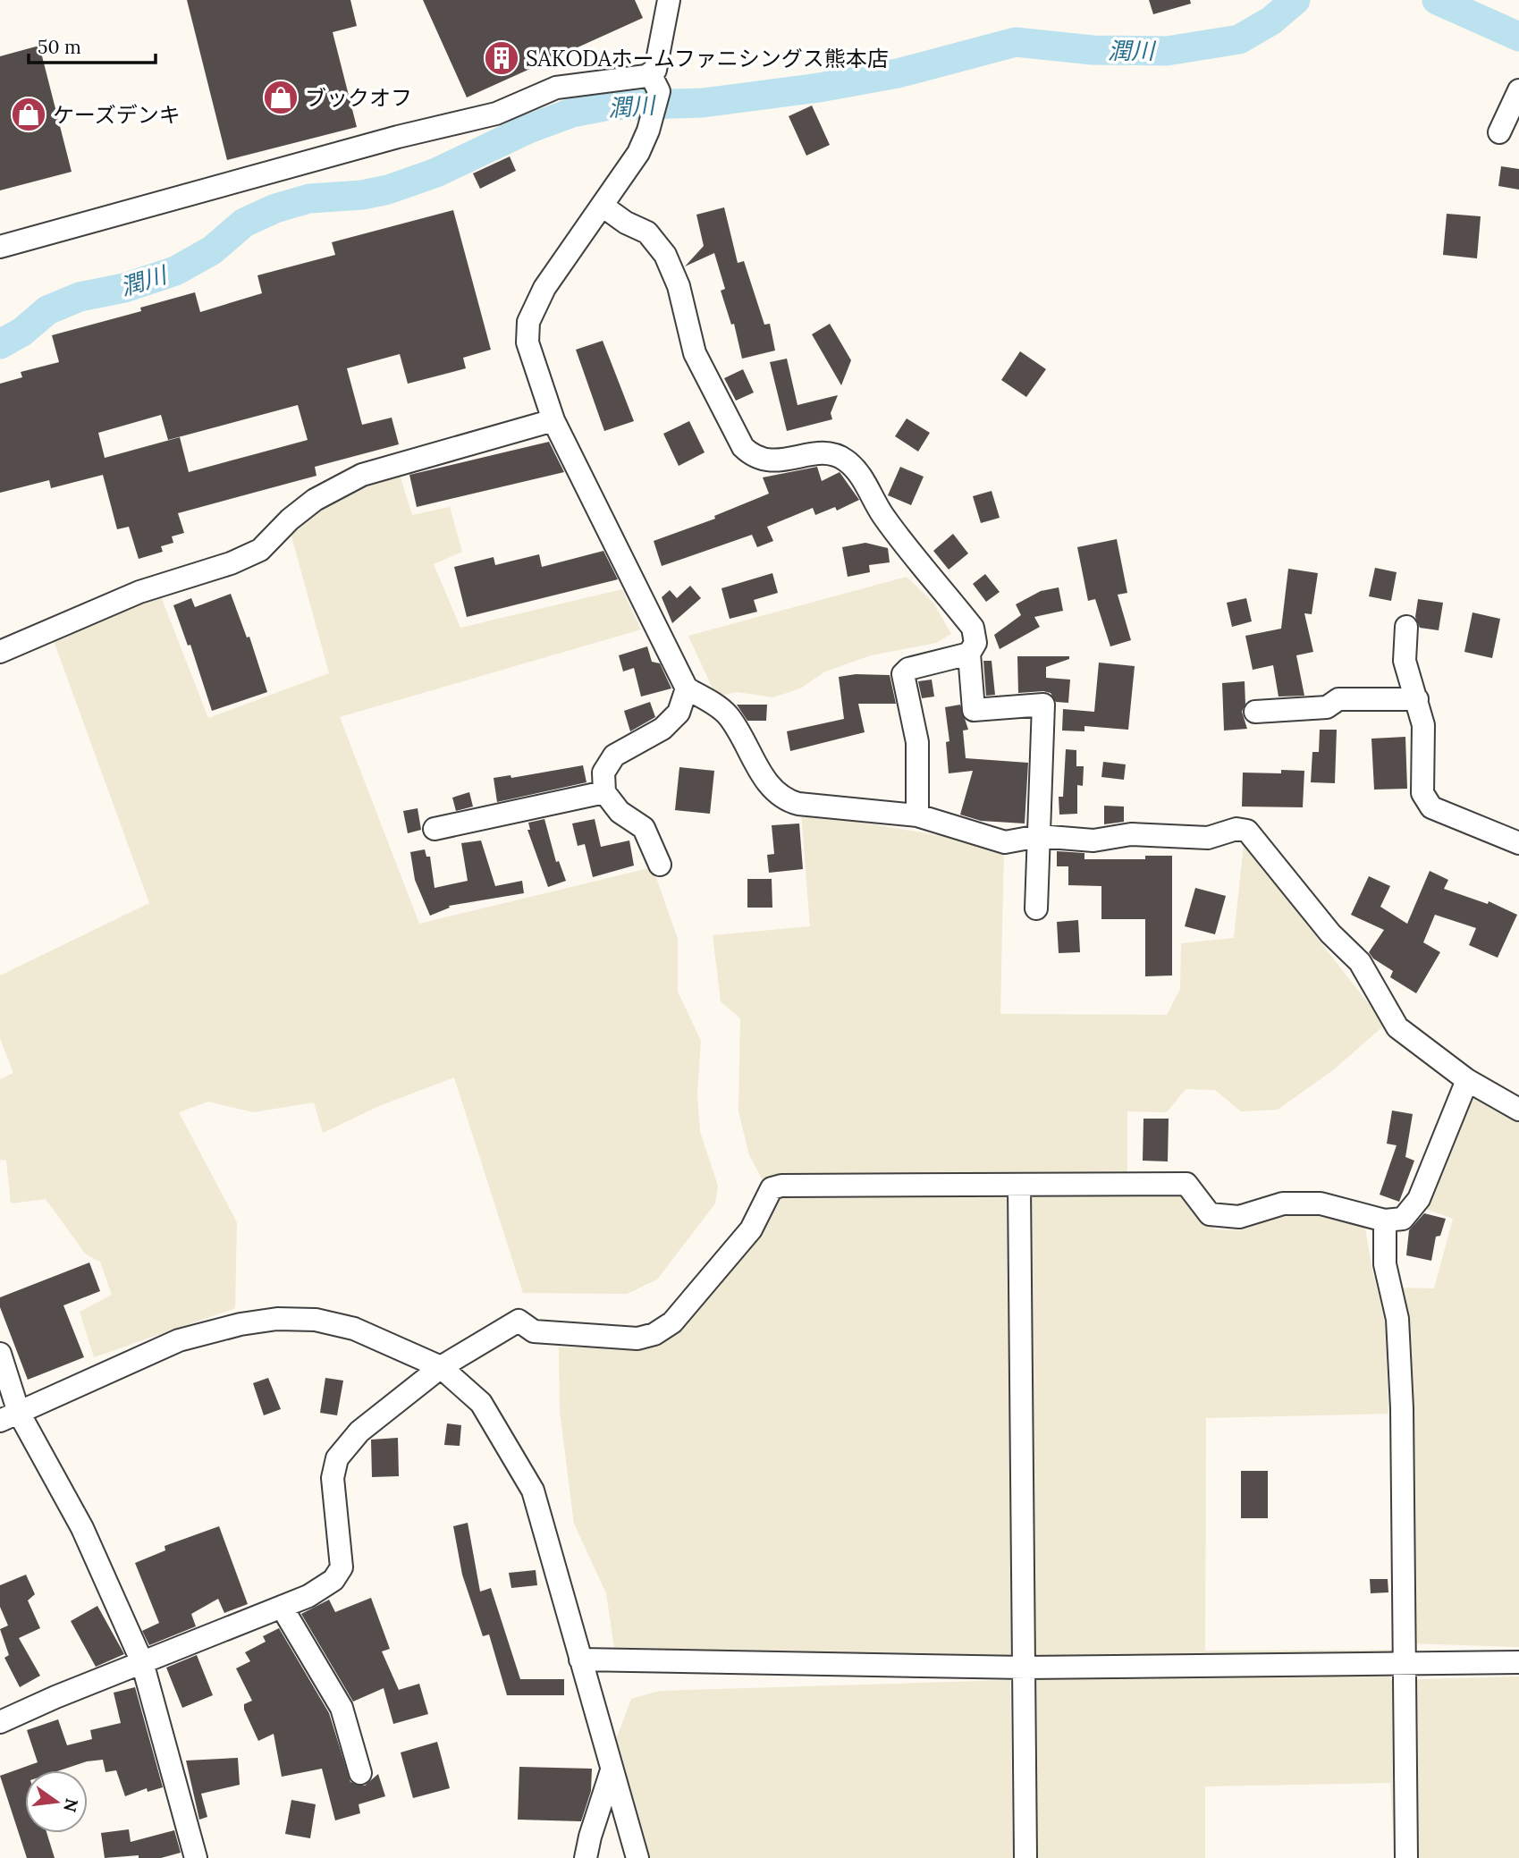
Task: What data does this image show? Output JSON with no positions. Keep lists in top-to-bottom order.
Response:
{
  "water": ["潤川"],
  "places": {
    "building": ["SAKODAホームファニシングス熊本店"],
    "shop": ["ブックオフ", "ケーズデンキ"]
  },
  "scale_bar": "50 m",
  "north": "right"
}
